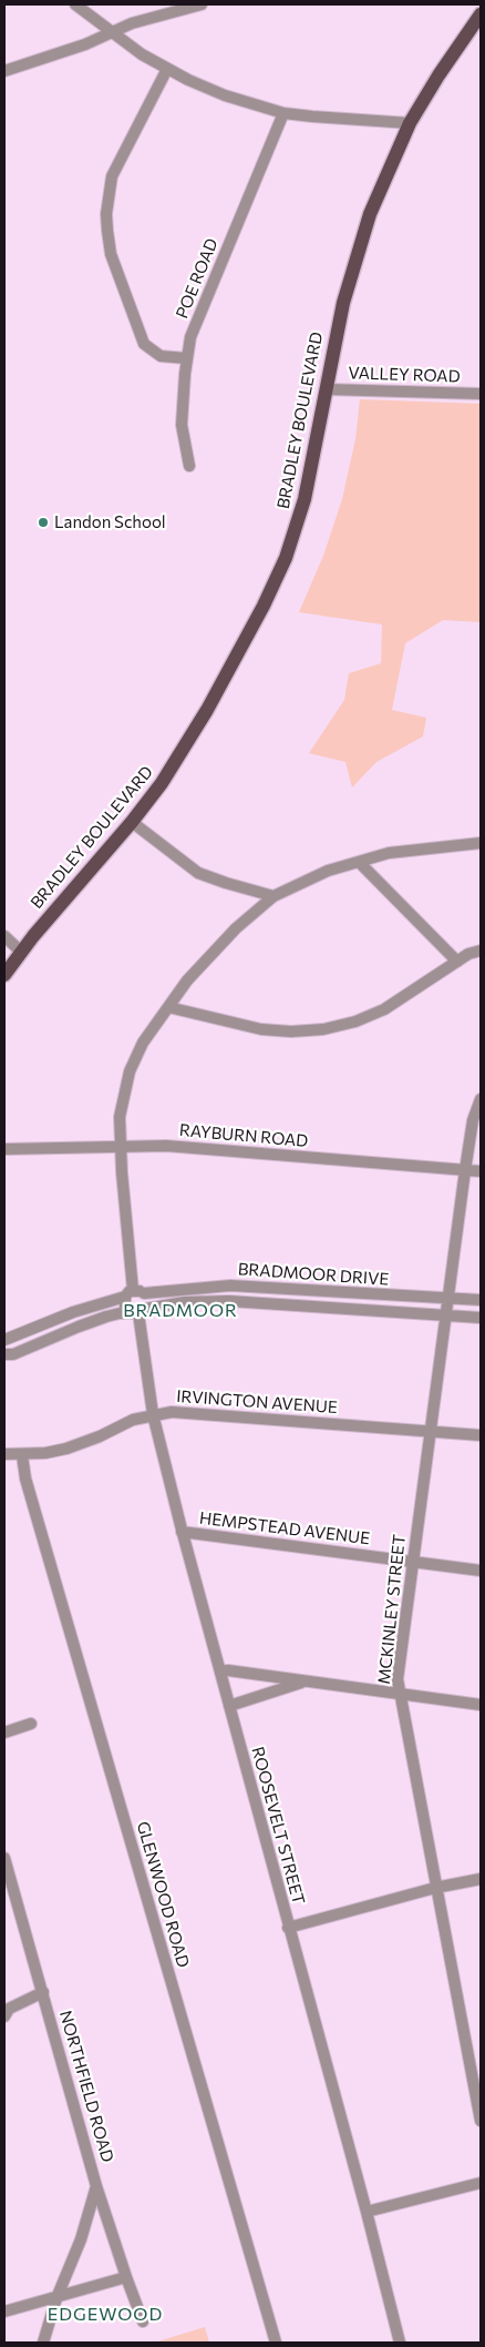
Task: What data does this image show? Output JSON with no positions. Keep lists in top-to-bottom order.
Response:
{
  "streets": {
    "main road": ["BRADLEY BOULEVARD"],
    "street": [
      "POE ROAD",
      "VALLEY ROAD",
      "RAYBURN ROAD",
      "BRADMOOR DRIVE",
      "IRVINGTON AVENUE",
      "HEMPSTEAD AVENUE",
      "MCKINLEY STREET",
      "ROOSEVELT STREET",
      "GLENWOOD ROAD",
      "NORTHFIELD ROAD"
    ]
  },
  "crossings": [
    ["VALLEY ROAD", "BRADLEY BOULEVARD"],
    ["RAYBURN ROAD", "MCKINLEY STREET"],
    ["BRADMOOR DRIVE", "MCKINLEY STREET"],
    ["BRADMOOR DRIVE", "ROOSEVELT STREET"],
    ["IRVINGTON AVENUE", "MCKINLEY STREET"],
    ["IRVINGTON AVENUE", "ROOSEVELT STREET"],
    ["IRVINGTON AVENUE", "GLENWOOD ROAD"],
    ["HEMPSTEAD AVENUE", "MCKINLEY STREET"],
    ["HEMPSTEAD AVENUE", "ROOSEVELT STREET"]
  ],
  "districts": ["BRADMOOR", "EDGEWOOD"],
  "places": ["Landon School"]
}
